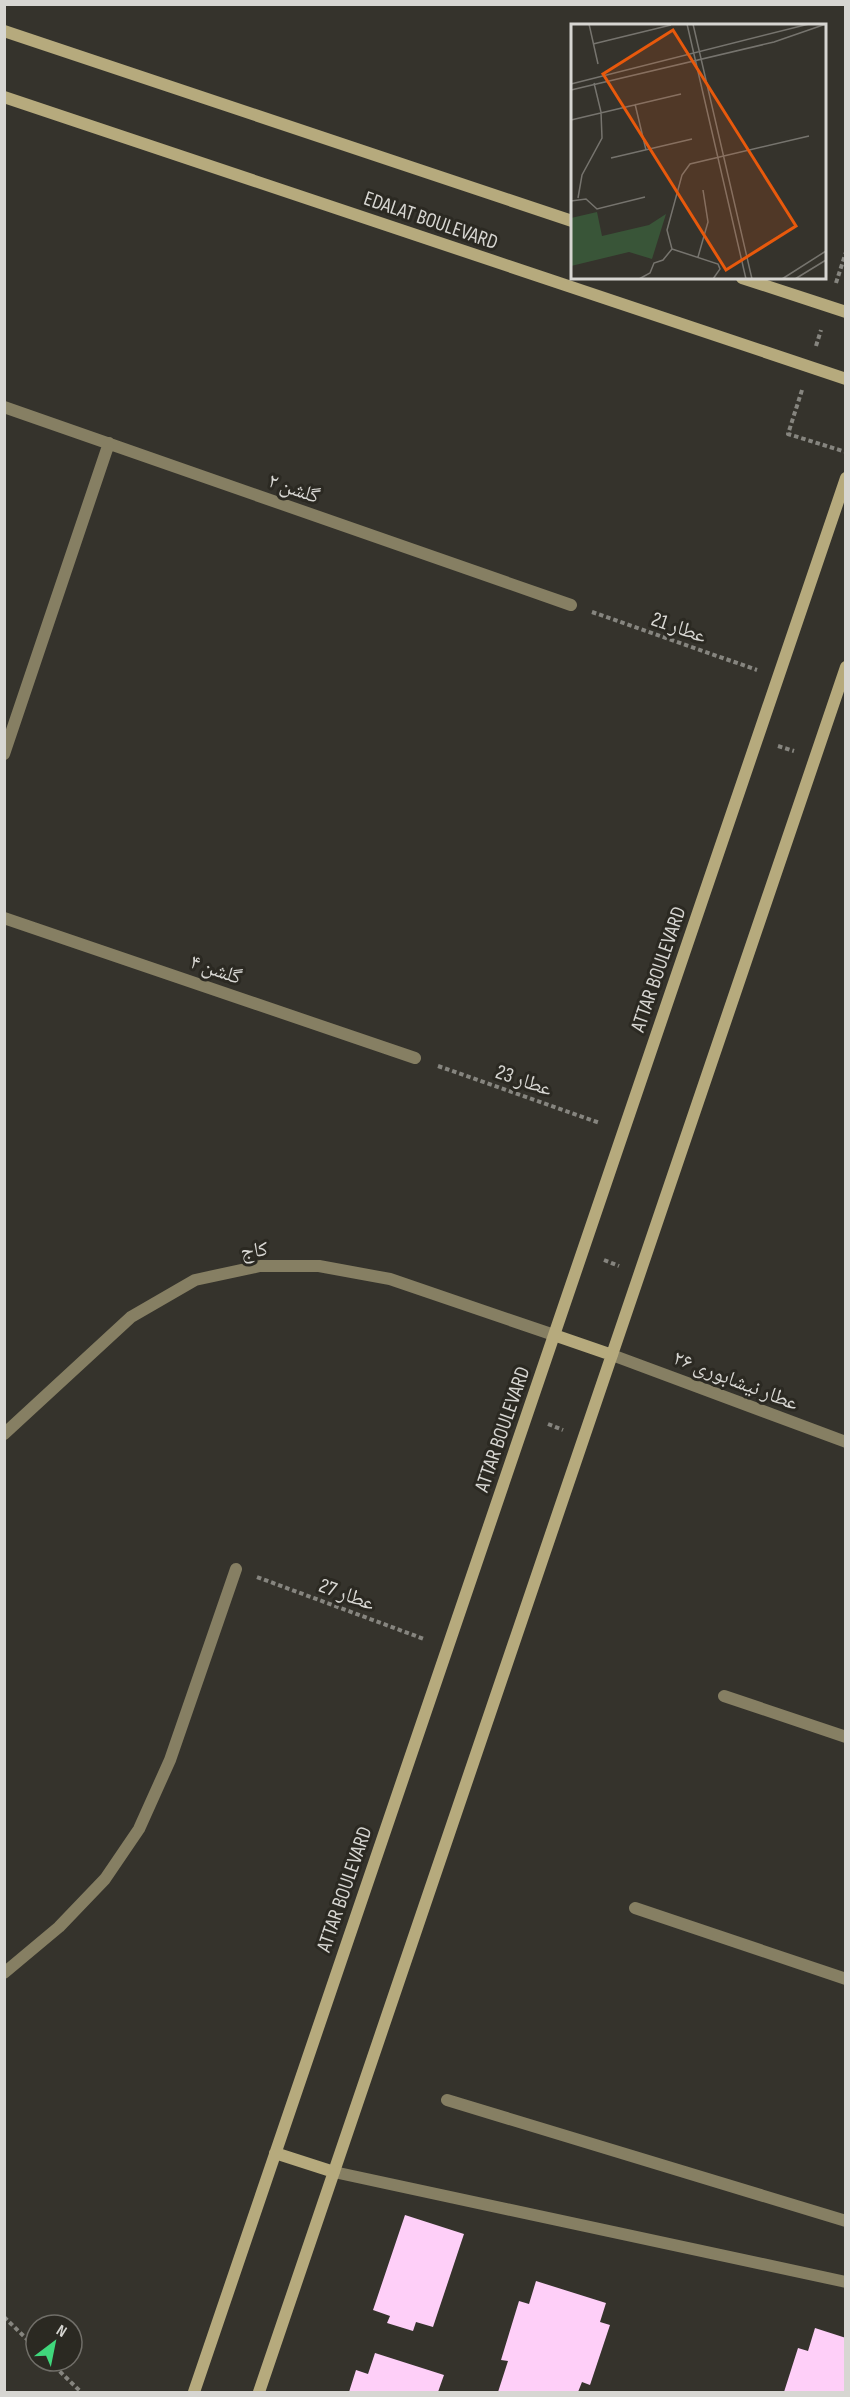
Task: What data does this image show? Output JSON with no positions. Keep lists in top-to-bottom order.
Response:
{
  "streets": {
    "street": [
      "EDALAT BOULEVARD",
      "گلشن ۲",
      "گلشن ۴",
      "ATTAR BOULEVARD",
      "کاج",
      "عطار نیشابوری ۲۶"
    ],
    "path": ["عطار 21", "عطار 23", "عطار 27"]
  },
  "crossings": [
    ["گلشن ۲", "عطار 21"],
    ["عطار 21", "ATTAR BOULEVARD"],
    ["گلشن ۴", "عطار 23"],
    ["ATTAR BOULEVARD", "عطار 23"],
    ["ATTAR BOULEVARD", "کاج"],
    ["ATTAR BOULEVARD", "عطار 27"]
  ],
  "north": "top right"
}
